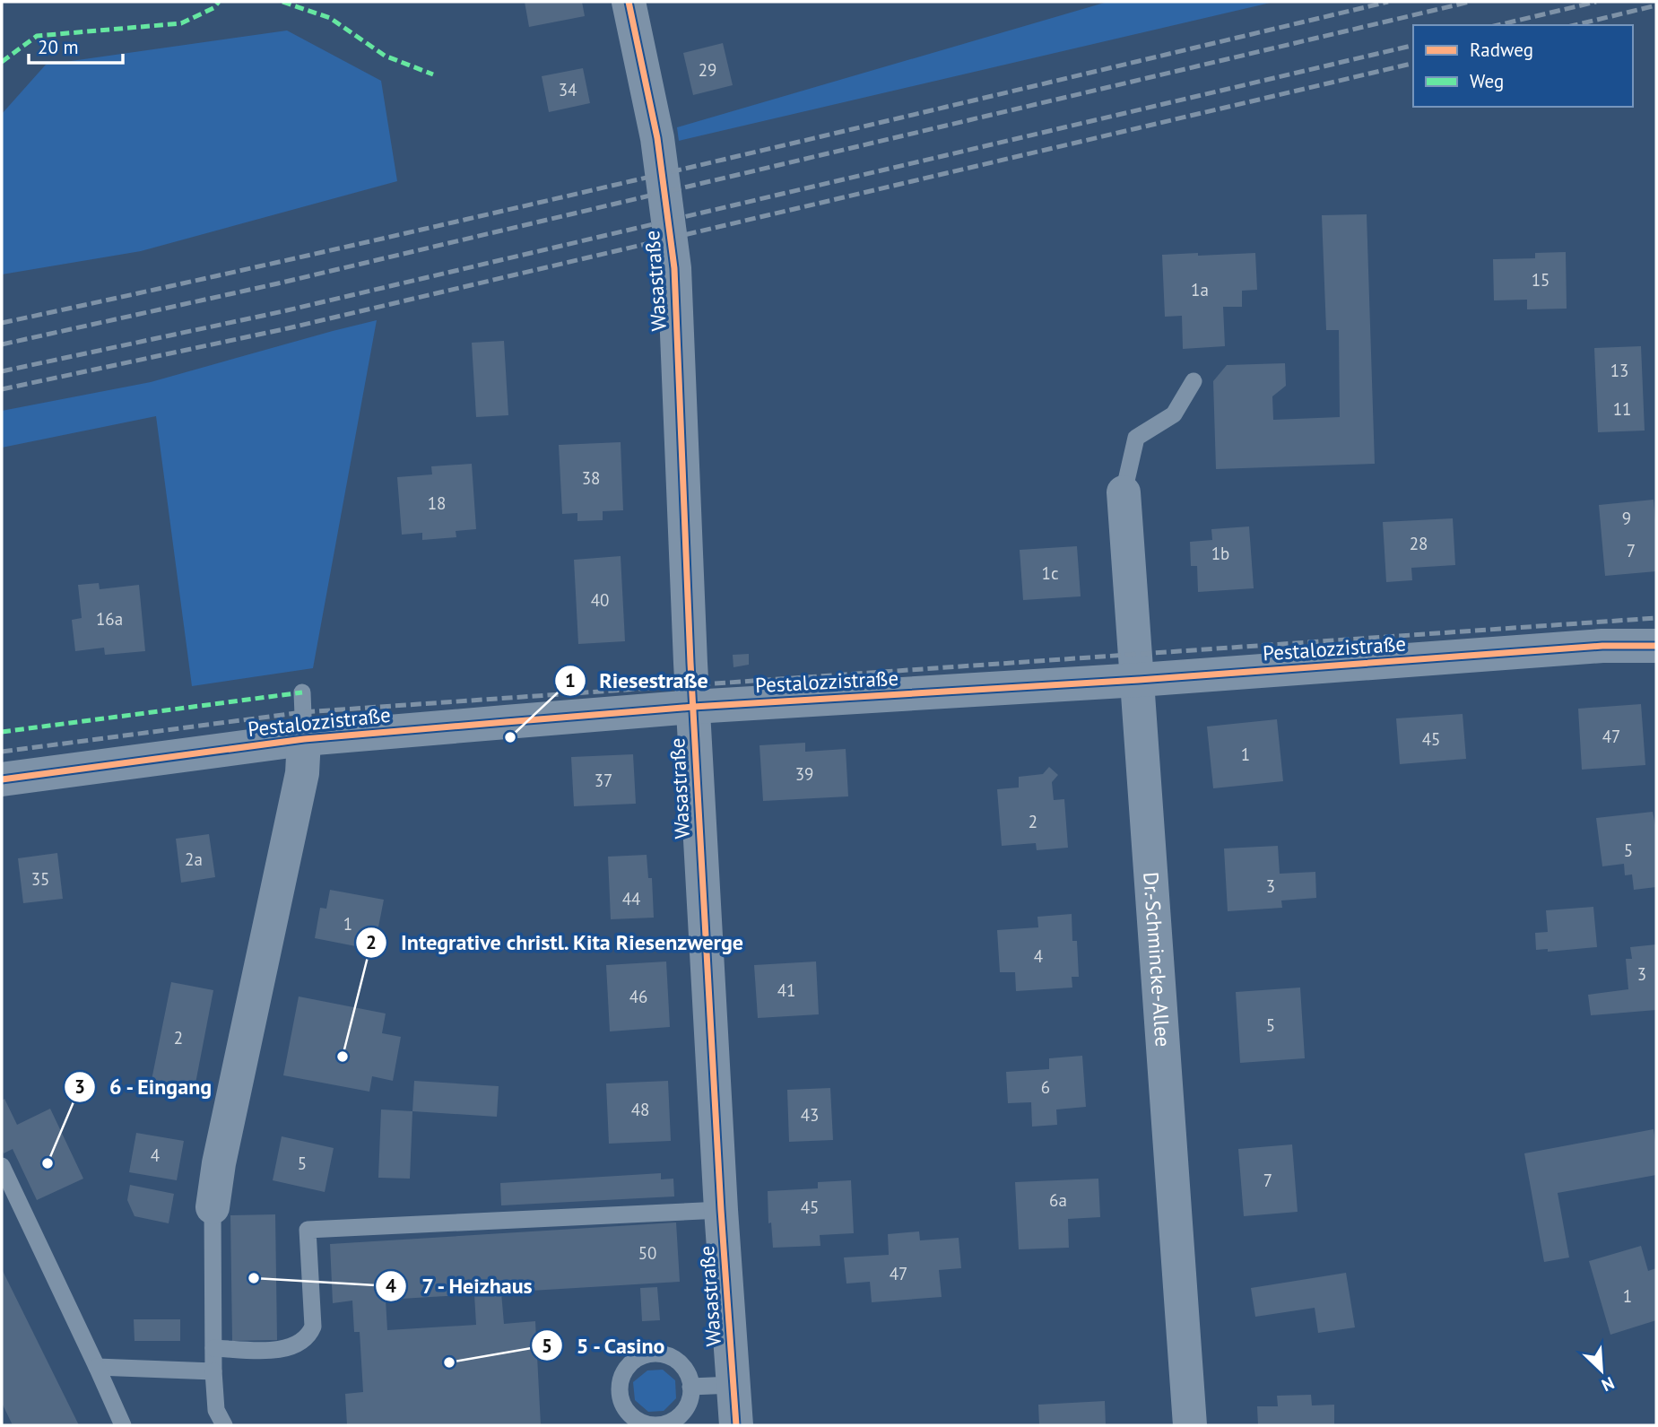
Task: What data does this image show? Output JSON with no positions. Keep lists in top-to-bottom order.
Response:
{
  "streets": {
    "street": ["Wasastraße", "Pestalozzistraße", "Dr.-Schmincke-Allee"]
  },
  "crossings": [
    ["Wasastraße", "Pestalozzistraße"],
    ["Pestalozzistraße", "Dr.-Schmincke-Allee"]
  ],
  "places": [
    "Riesestraße",
    "Integrative christl. Kita Riesenzwerge",
    "6 - Eingang",
    "7 - Heizhaus",
    "5 - Casino"
  ],
  "house_numbers": [
    "29",
    "34",
    "15",
    "1a",
    "13",
    "11",
    "38",
    "18",
    "9",
    "28",
    "7",
    "1b",
    "1c",
    "40",
    "16a",
    "47",
    "45",
    "1",
    "39",
    "37",
    "2",
    "5",
    "2a",
    "35",
    "3",
    "44",
    "1",
    "4",
    "3",
    "41",
    "46",
    "5",
    "2",
    "6",
    "48",
    "43",
    "4",
    "5",
    "7",
    "6a",
    "45",
    "50",
    "47",
    "1"
  ],
  "legend": ["Radweg", "Weg"],
  "scale_bar": "20 m",
  "north": "bottom right"
}
